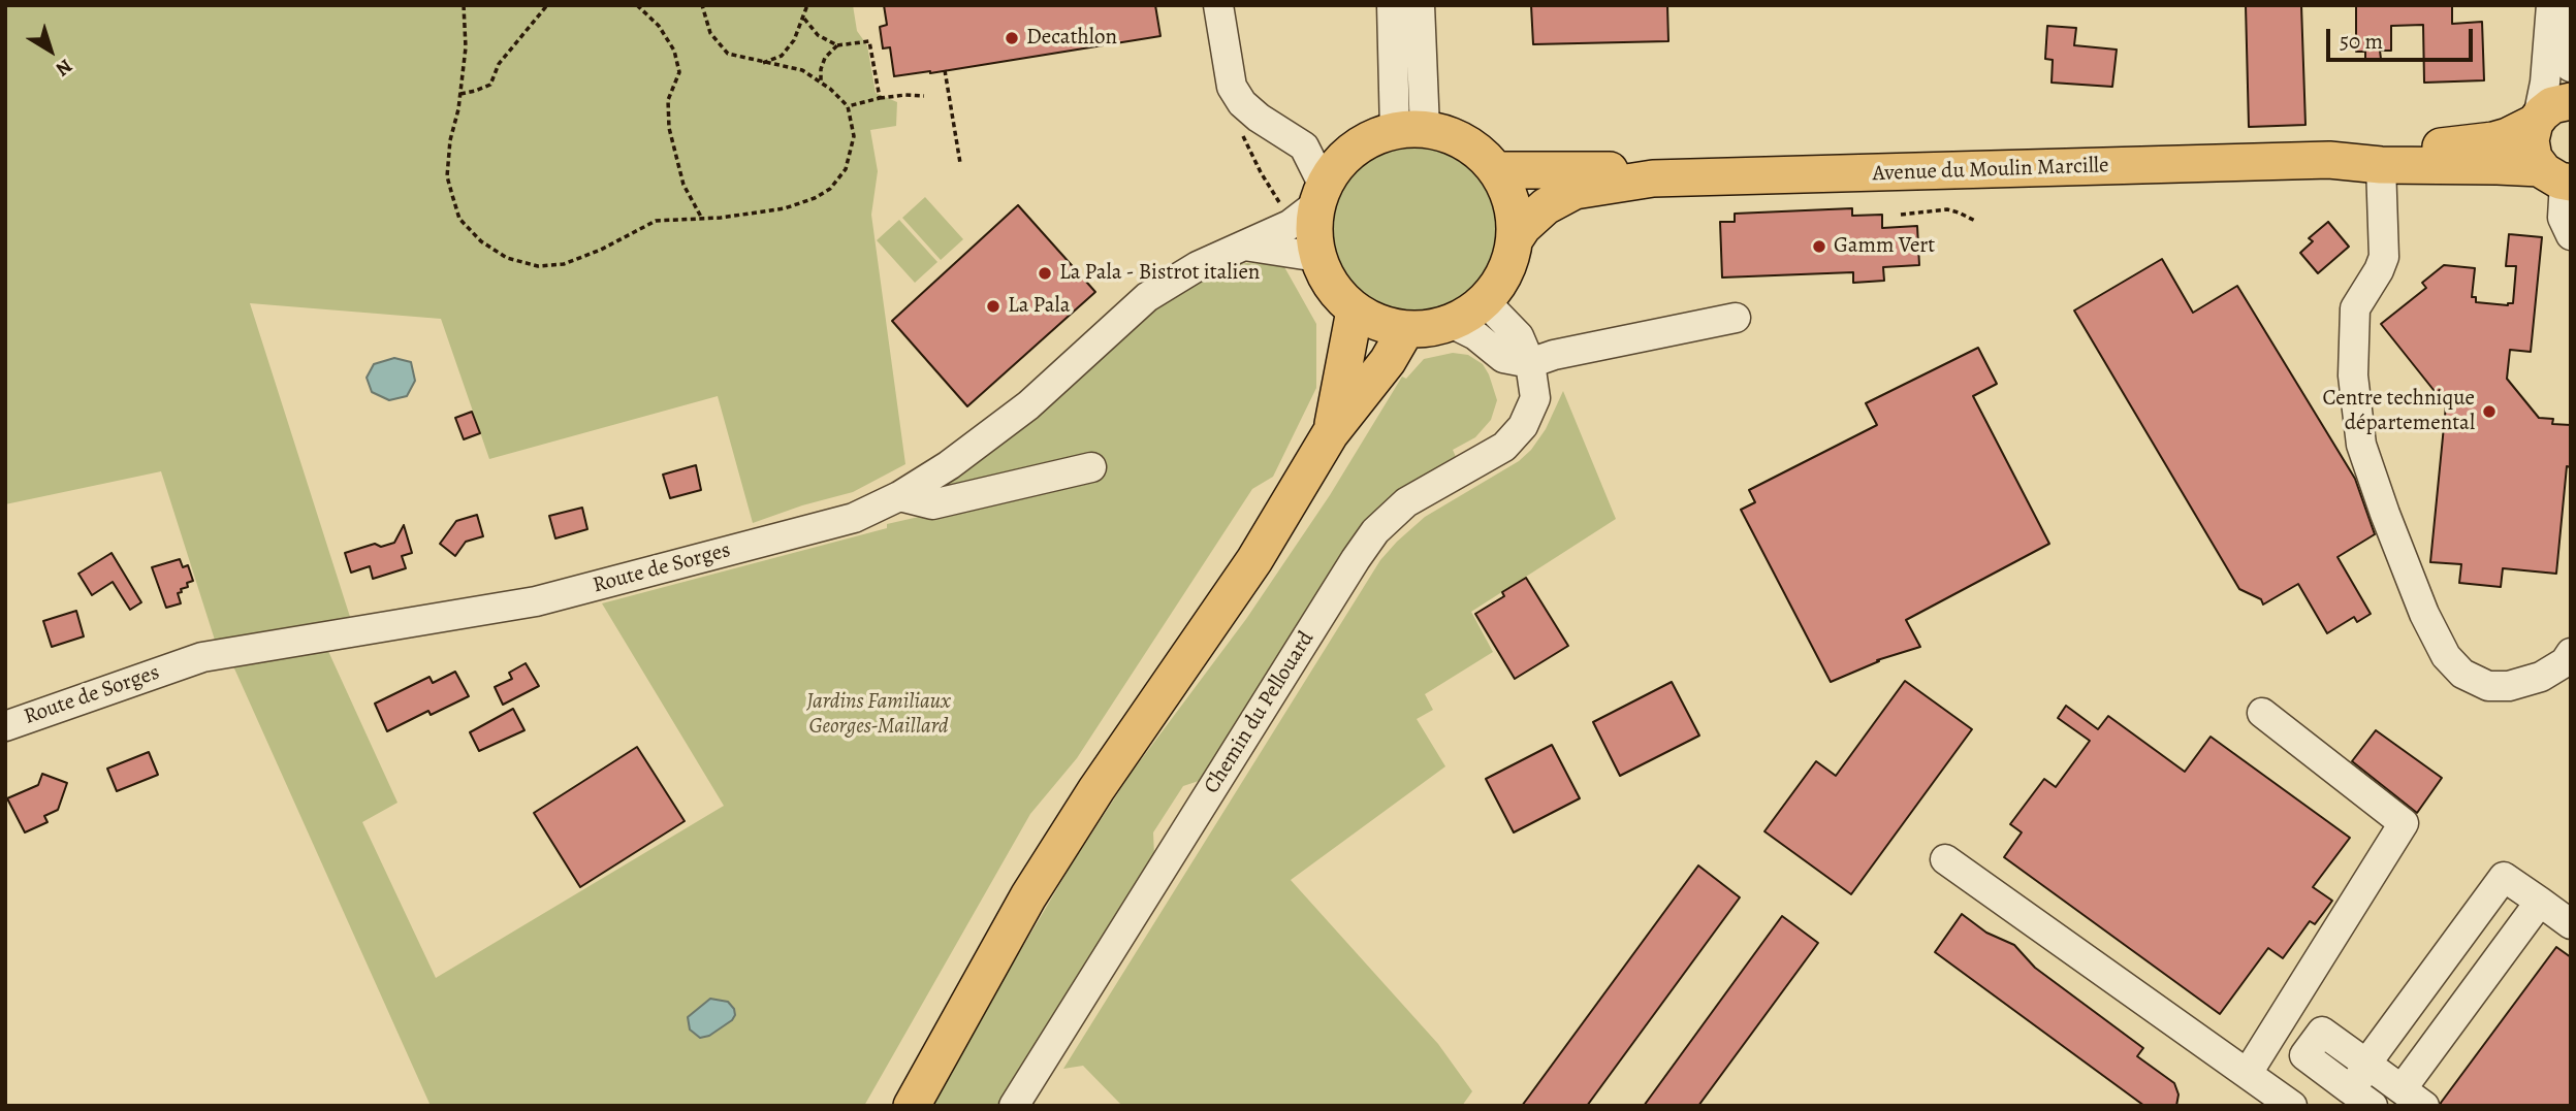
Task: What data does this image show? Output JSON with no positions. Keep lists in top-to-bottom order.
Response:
{
  "streets": {
    "main road": ["Avenue du Moulin Marcille"],
    "street": ["Route de Sorges", "Chemin du Pellouard"]
  },
  "crossings": [
    ["Avenue du Moulin Marcille", "Route de Sorges"],
    ["Avenue du Moulin Marcille", "Chemin du Pellouard"],
    ["Route de Sorges", "Chemin du Pellouard"]
  ],
  "parks": ["Jardins Familiaux Georges-Maillard"],
  "places": [
    "Decathlon",
    "Gamm Vert",
    "La Pala - Bistrot italien",
    "La Pala",
    "Centre technique départemental"
  ],
  "scale_bar": "50 m",
  "north": "bottom right"
}
